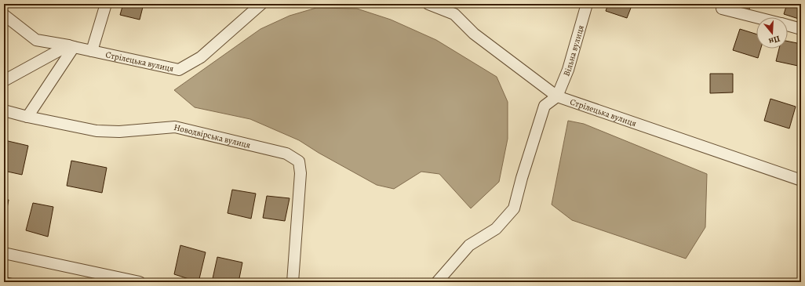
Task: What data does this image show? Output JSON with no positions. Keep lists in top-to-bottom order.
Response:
{
  "streets": {
    "street": ["Вільна вулиця", "Стрілецька вулиця", "Новодвірська вулиця"]
  },
  "crossings": [
    ["Вільна вулиця", "Стрілецька вулиця"]
  ],
  "north": "bottom"
}
